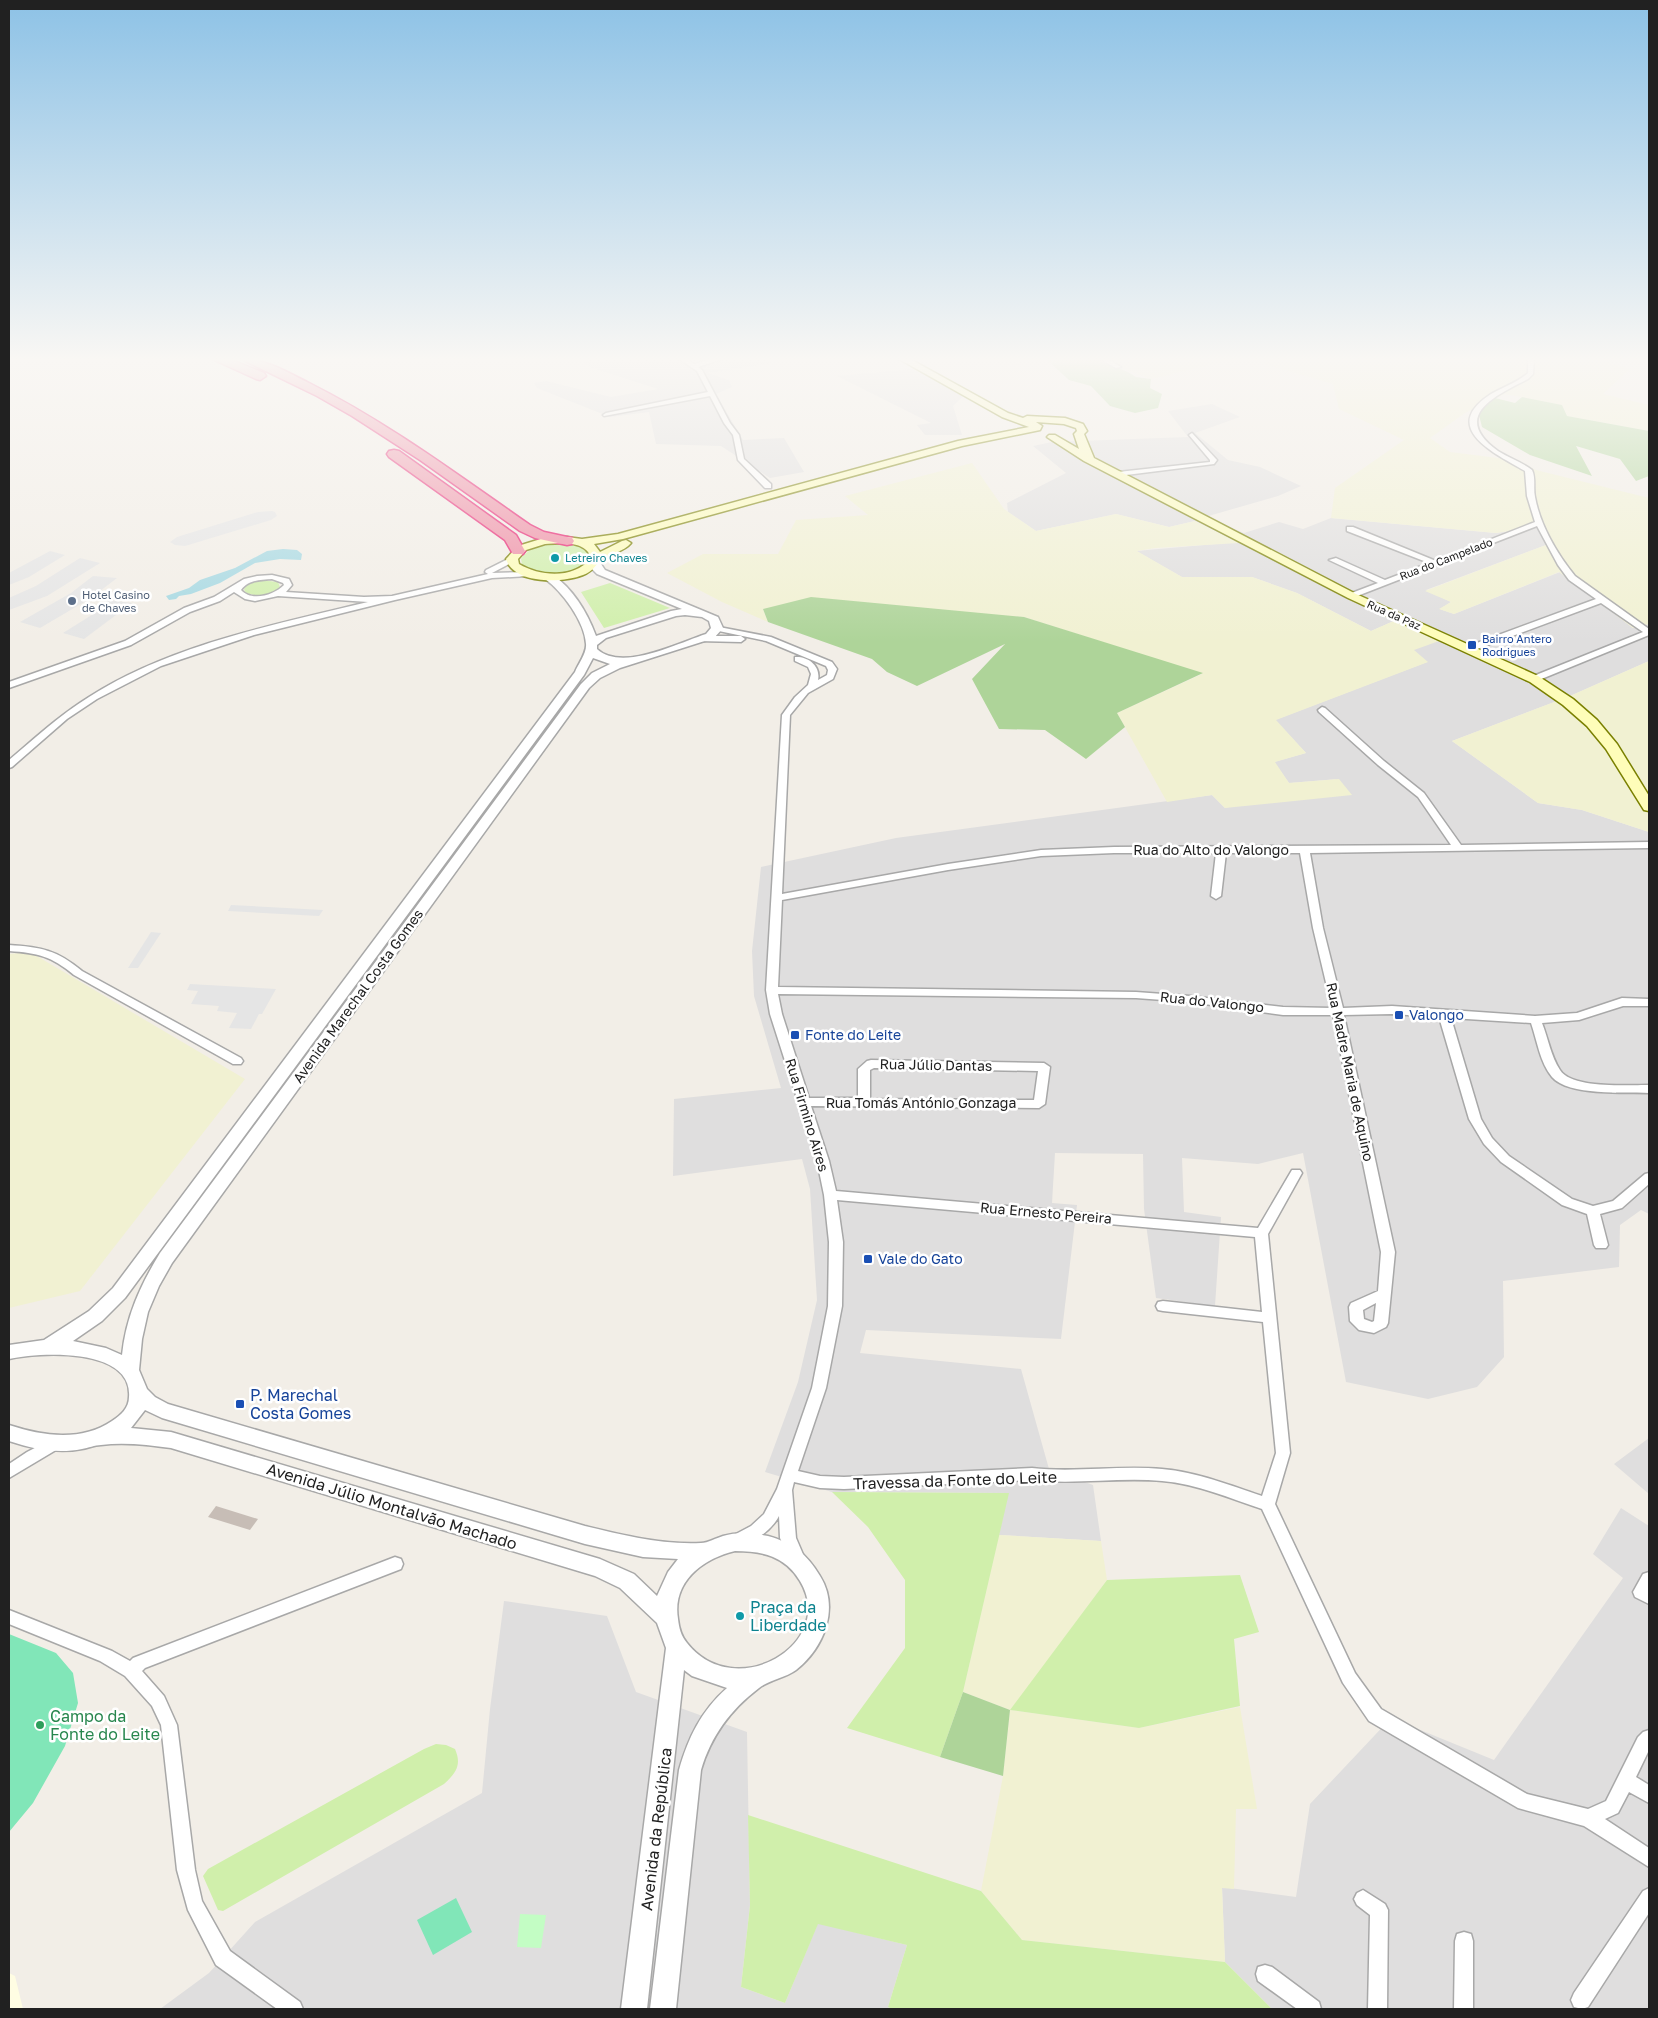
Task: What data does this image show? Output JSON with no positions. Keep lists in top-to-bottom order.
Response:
{
  "streets": {
    "main road": ["Rua da Paz"],
    "street": [
      "Rua do Campelado",
      "Rua do Alto do Valongo",
      "Avenida Marechal Costa Gomes",
      "Rua do Valongo",
      "Rua Júlio Dantas",
      "Rua Madre Maria de Aquino",
      "Rua Tomás António Gonzaga",
      "Rua Firmino Aires",
      "Rua Ernesto Pereira",
      "Travessa da Fonte do Leite",
      "Avenida Júlio Montalvão Machado",
      "Avenida da República"
    ]
  },
  "crossings": [
    ["Rua do Campelado", "Rua da Paz"],
    ["Rua do Alto do Valongo", "Rua Madre Maria de Aquino"],
    ["Rua do Alto do Valongo", "Rua Firmino Aires"],
    ["Rua do Valongo", "Rua Madre Maria de Aquino"],
    ["Rua do Valongo", "Rua Firmino Aires"],
    ["Rua Júlio Dantas", "Rua Tomás António Gonzaga"],
    ["Rua Tomás António Gonzaga", "Rua Firmino Aires"],
    ["Rua Firmino Aires", "Rua Ernesto Pereira"],
    ["Rua Firmino Aires", "Travessa da Fonte do Leite"],
    ["Rua Firmino Aires", "Avenida Júlio Montalvão Machado"],
    ["Rua Firmino Aires", "Avenida da República"],
    ["Avenida Júlio Montalvão Machado", "Avenida da República"]
  ],
  "places": {
    "other": [
      "Letreiro Chaves",
      "Hotel Casino de Chaves",
      "Praça da Liberdade",
      "Campo da Fonte do Leite"
    ],
    "transit": [
      "Bairro Antero Rodrigues",
      "Valongo",
      "Fonte do Leite",
      "Vale do Gato",
      "P. Marechal Costa Gomes"
    ]
  }
}
